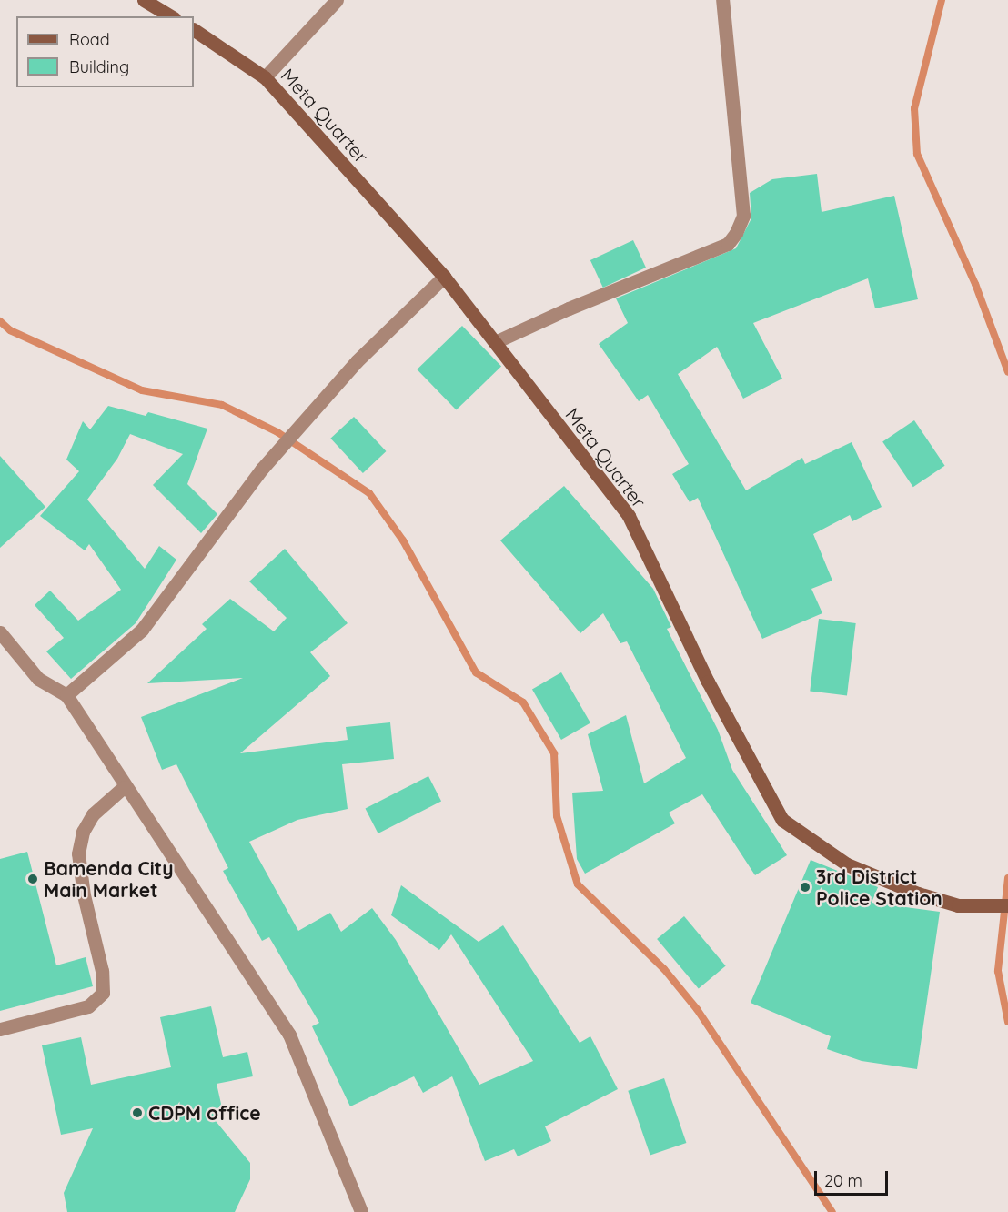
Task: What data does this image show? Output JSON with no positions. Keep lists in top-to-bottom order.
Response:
{
  "streets": {
    "main road": ["Meta Quarter"]
  },
  "places": ["Bamenda City Main Market", "3rd District Police Station", "CDPM office"],
  "legend": ["Road", "Building"],
  "scale_bar": "20 m"
}
